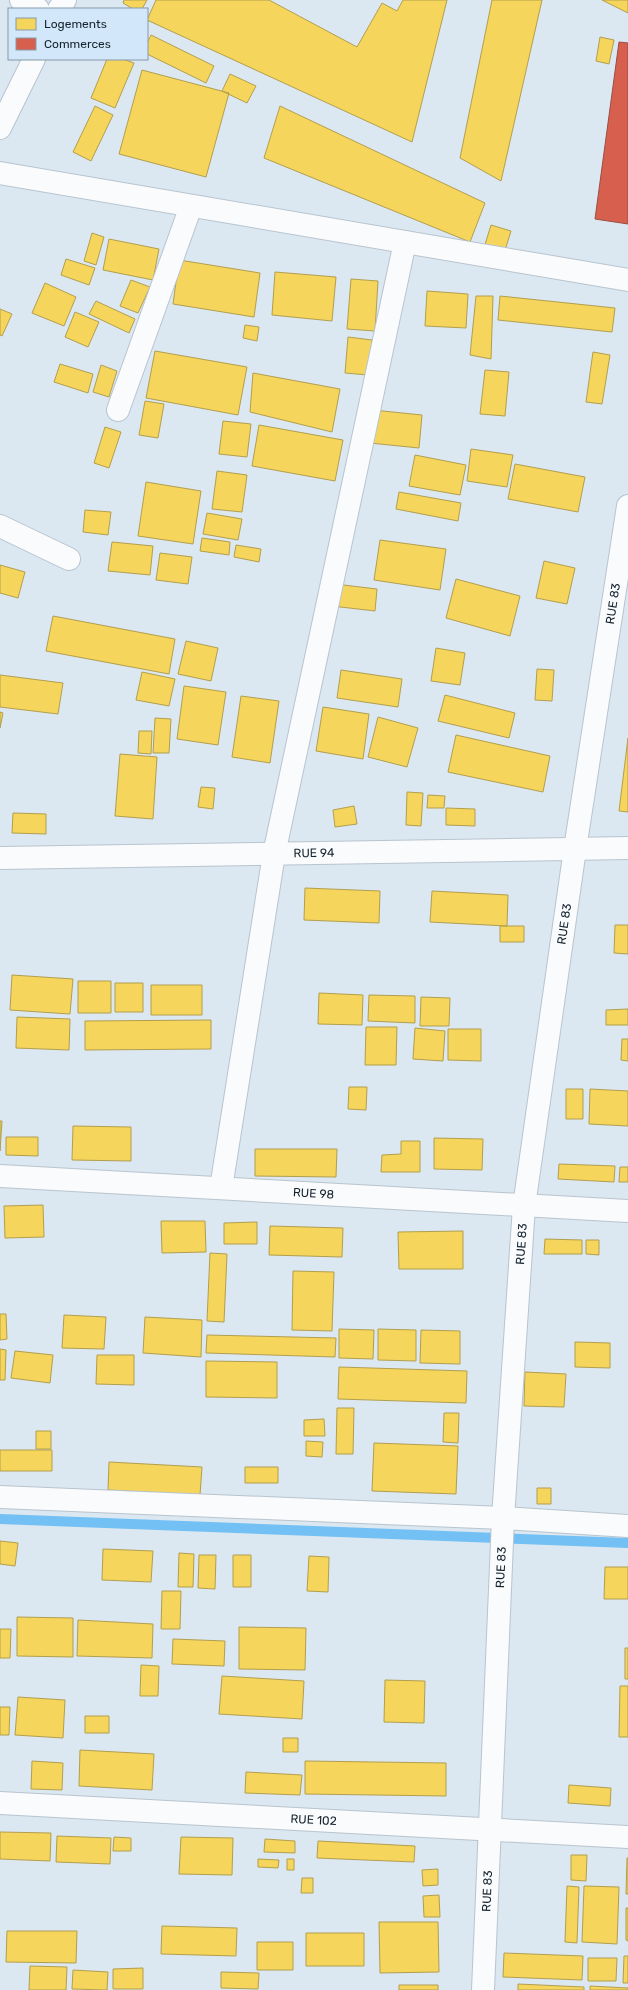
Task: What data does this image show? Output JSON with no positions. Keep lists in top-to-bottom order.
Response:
{
  "streets": {
    "street": [
      "RUE 83",
      "RUE 94",
      "RUE 98",
      "RUE 102"
    ]
  },
  "crossings": [
    ["RUE 83", "RUE 94"],
    ["RUE 83", "RUE 98"],
    ["RUE 83", "RUE 102"]
  ],
  "legend": ["Logements", "Commerces"]
}
